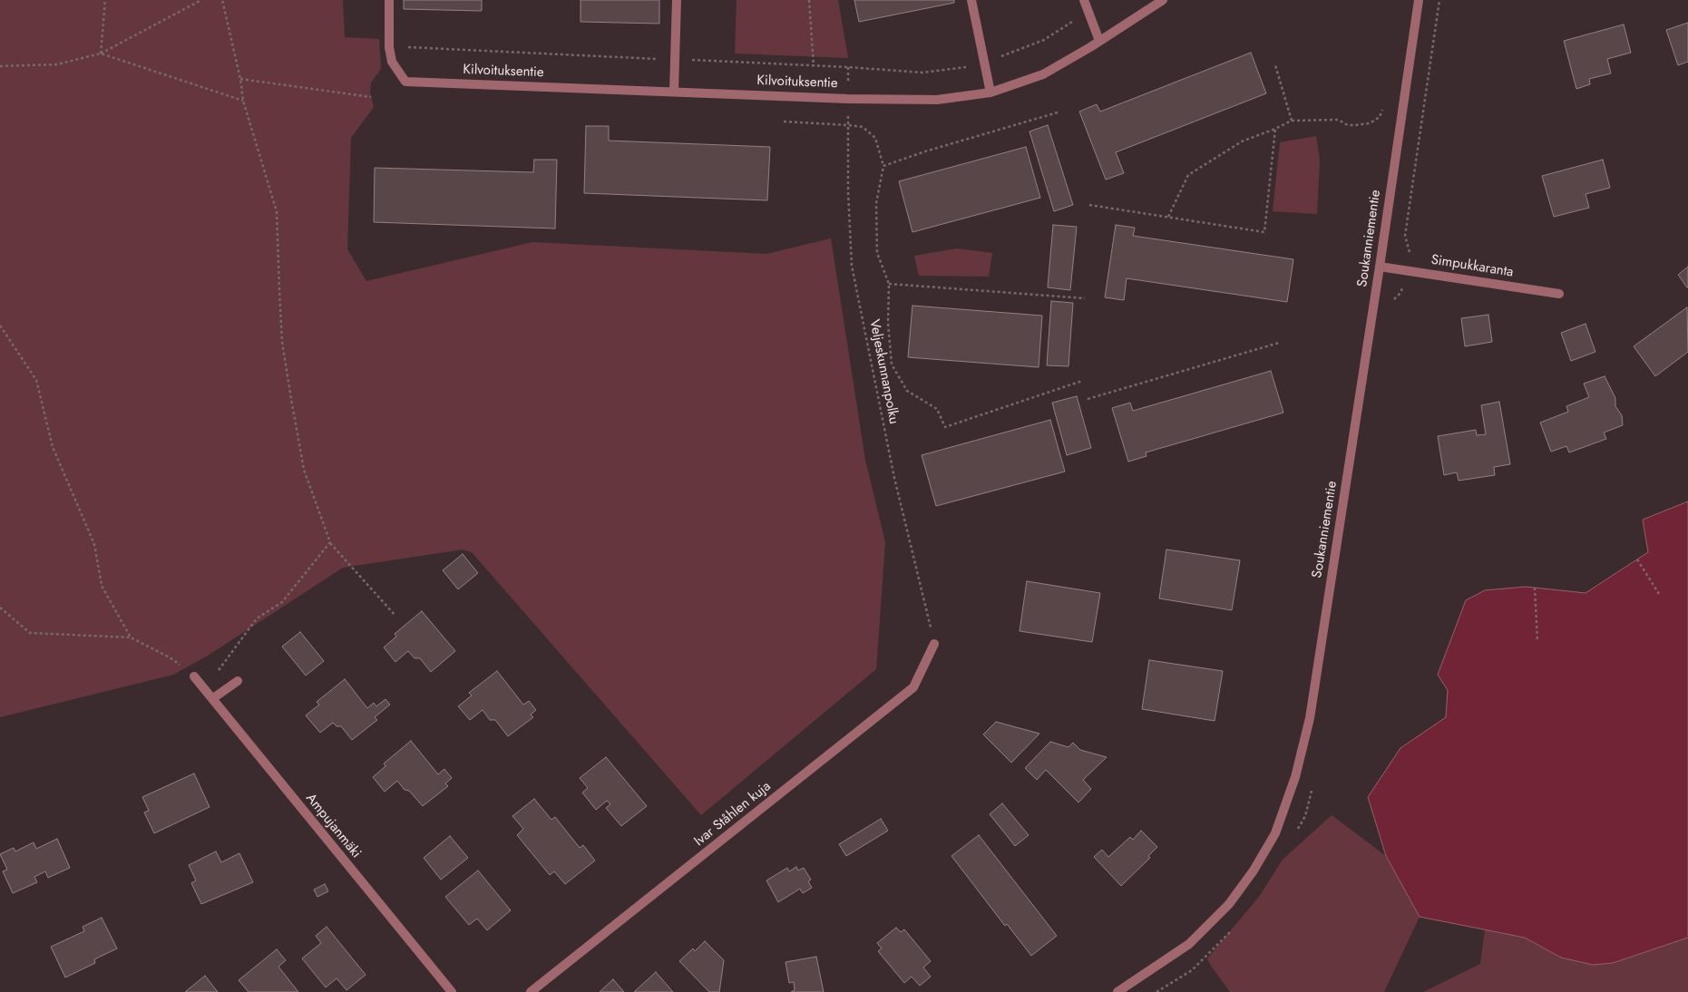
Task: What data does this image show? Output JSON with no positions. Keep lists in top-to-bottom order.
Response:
{
  "streets": {
    "street": [
      "Kilvoituksentie",
      "Soukanniementie",
      "Simpukkaranta",
      "Ivar Ståhlen kuja",
      "Ampujanmäki"
    ],
    "path": ["Veljeskunnanpolku"]
  },
  "crossings": [
    ["Kilvoituksentie", "Veljeskunnanpolku"],
    ["Soukanniementie", "Simpukkaranta"],
    ["Veljeskunnanpolku", "Ivar Ståhlen kuja"]
  ]
}
